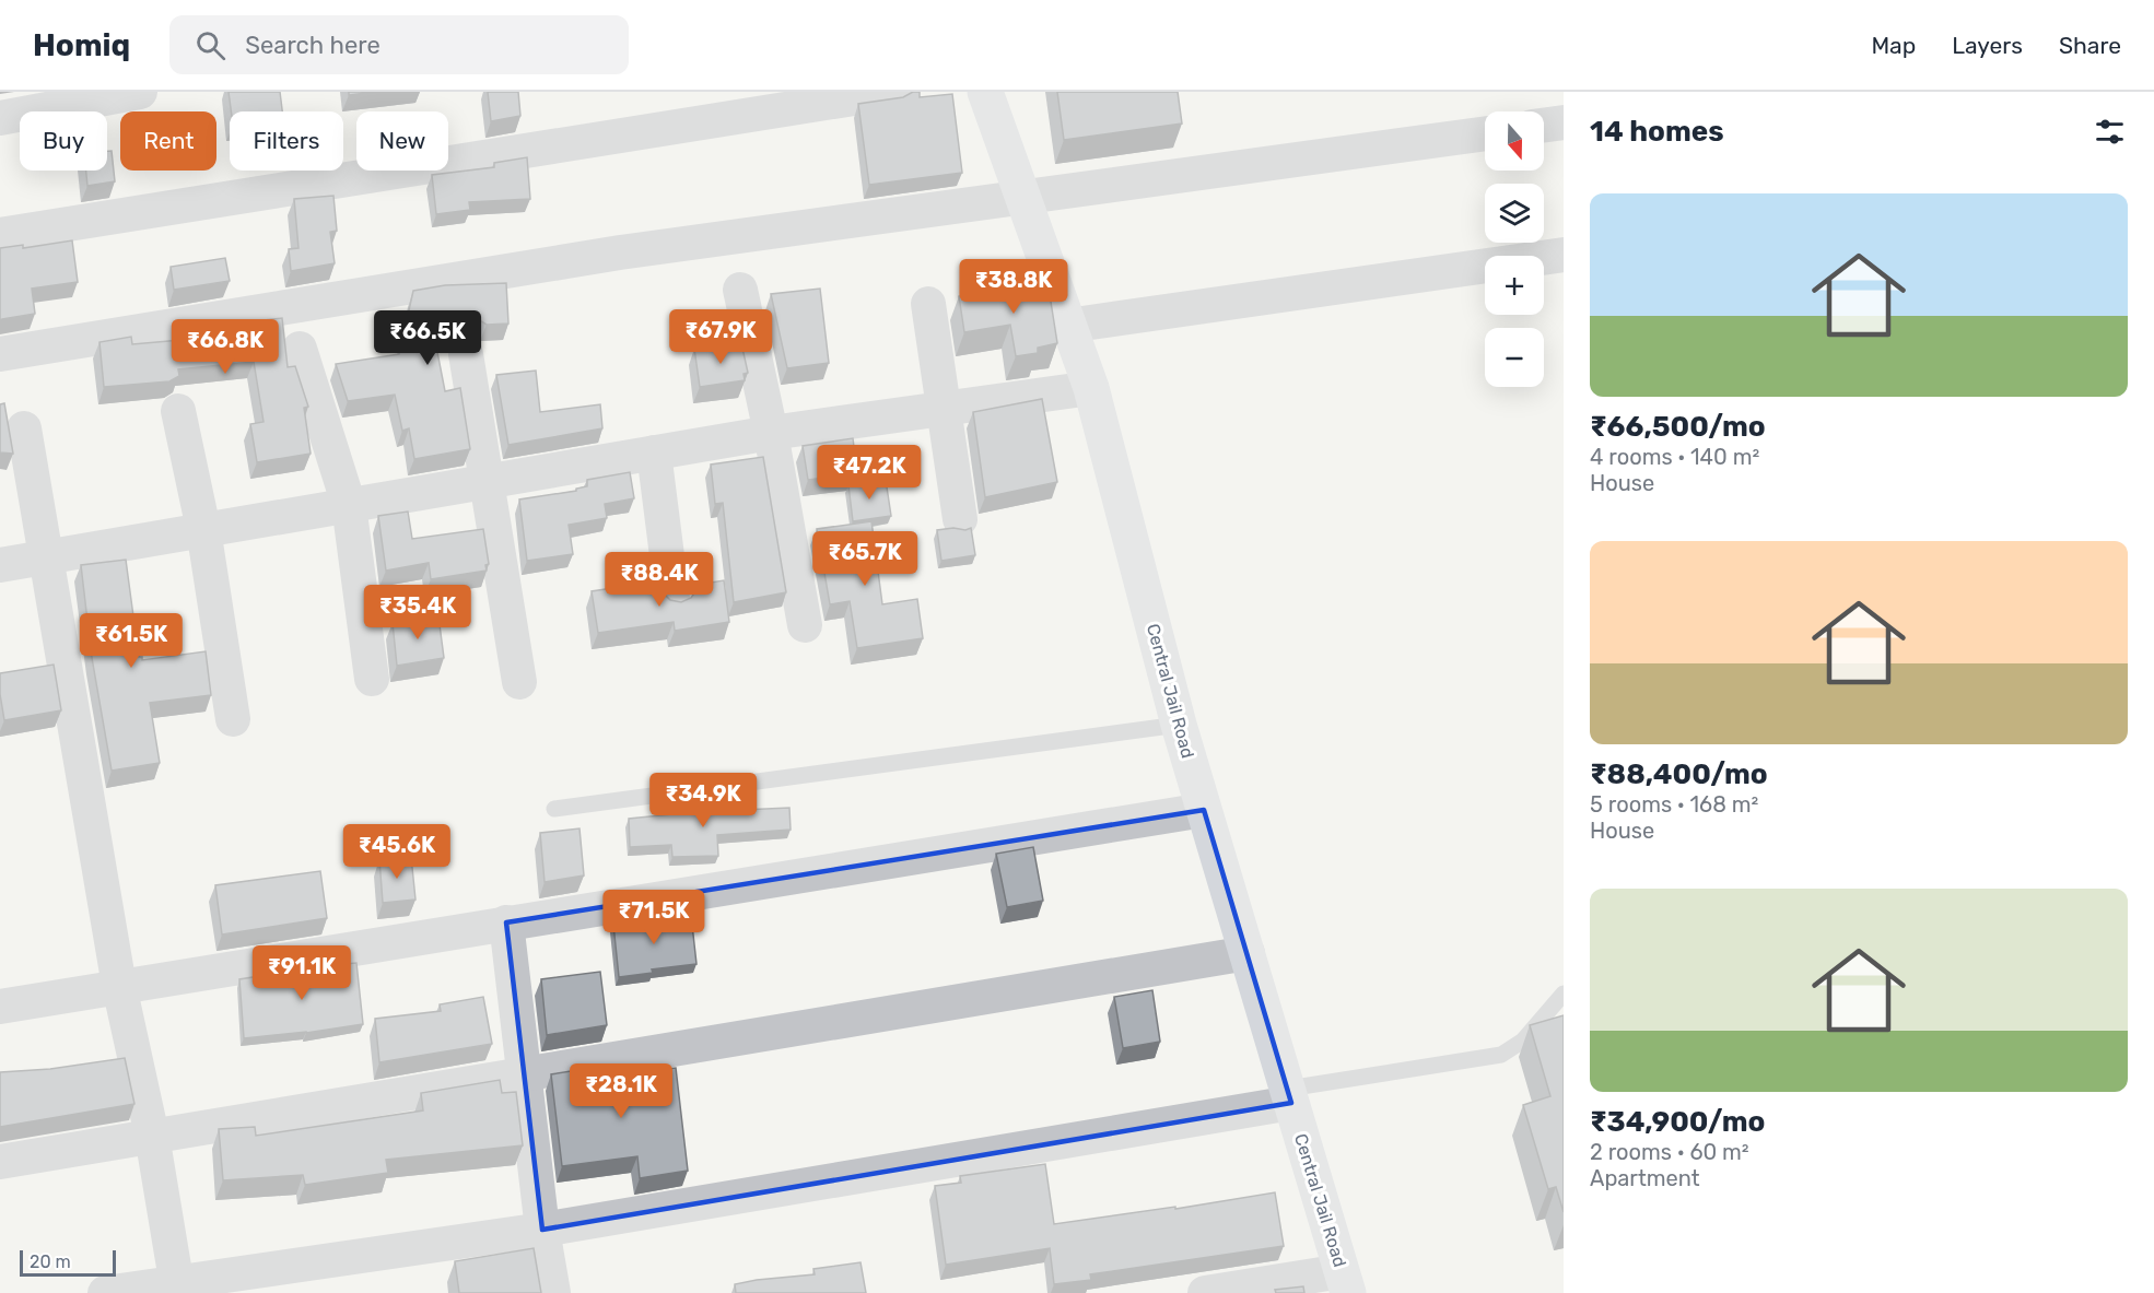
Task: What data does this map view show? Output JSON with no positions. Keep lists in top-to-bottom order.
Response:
{
  "streets": {
    "main road": ["Central Jail Road"]
  },
  "scale_bar": "20 m",
  "north": "bottom",
  "page": {
    "header": "Homiq",
    "search": "Search here",
    "nav": ["Map", "Layers", "Share"],
    "heading": "14 homes",
    "map_buttons": ["+", "−"],
    "chip": [
      "Buy",
      "Rent",
      "Filters",
      "New"
    ],
    "list": [
      {
        "name": "₹66,500/mo",
        "note": "4 rooms · 140 m² · House"
      },
      {
        "name": "₹88,400/mo",
        "note": "5 rooms · 168 m² · House"
      },
      {
        "name": "₹34,900/mo",
        "note": "2 rooms · 60 m² · Apartment"
      }
    ],
    "price": [
      "₹38.8K",
      "₹67.9K",
      "₹66.5K",
      "₹66.8K",
      "₹47.2K",
      "₹65.7K",
      "₹88.4K",
      "₹35.4K",
      "₹61.5K",
      "₹34.9K",
      "₹45.6K",
      "₹71.5K",
      "₹91.1K",
      "₹28.1K"
    ],
    "scale": "20 m"
  }
}
